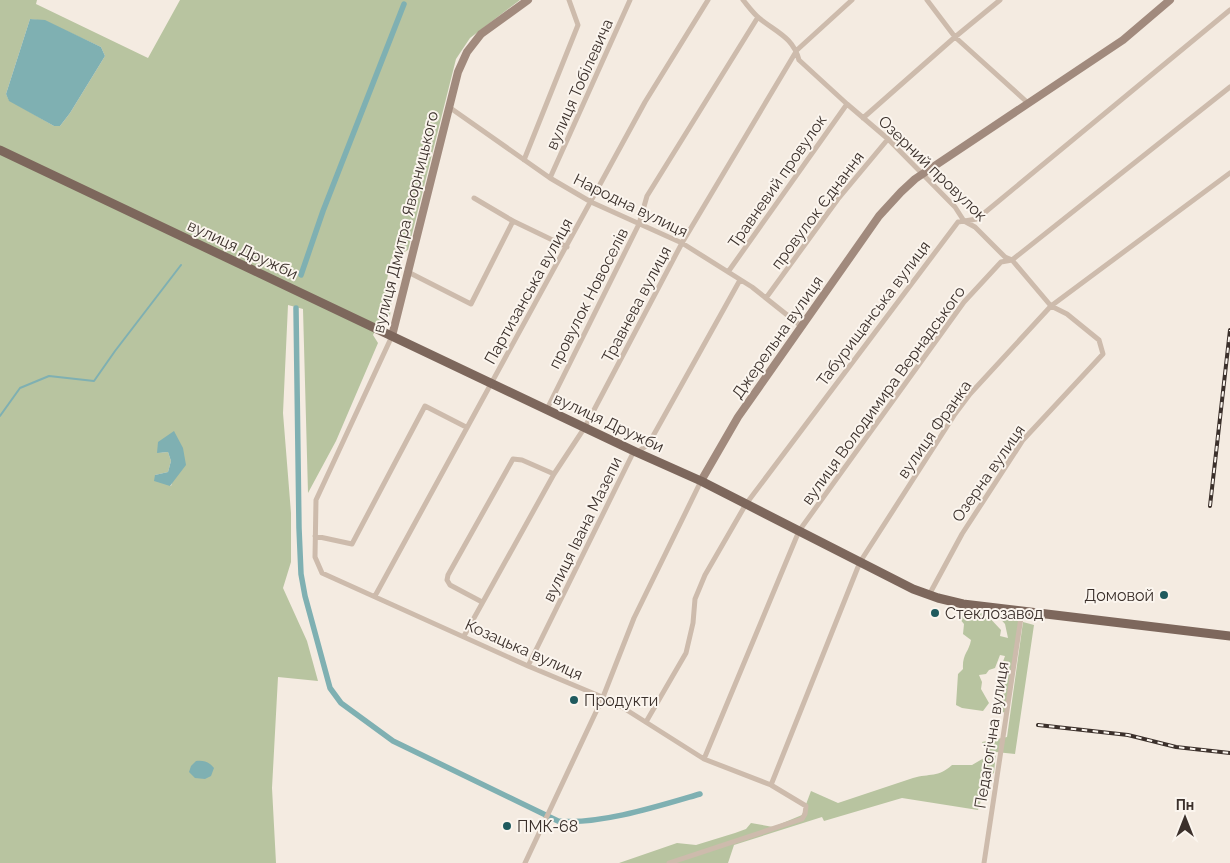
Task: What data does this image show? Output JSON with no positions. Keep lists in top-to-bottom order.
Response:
{
  "streets": {
    "main road": ["вулиця Дружби"],
    "street": [
      "вулиця Тобілевича",
      "Озерний провулок",
      "Травневий провулок",
      "Народна вулиця",
      "провулок Єднання",
      "вулиця Дмитра Яворницького",
      "Партизанська вулиця",
      "провулок Новоселів",
      "Травнева вулиця",
      "Табурищанська вулиця",
      "Джерельна вулиця",
      "вулиця Володимира Вернадського",
      "вулиця Франка",
      "Озерна вулиця",
      "вулиця Івана Мазепи",
      "Козацька вулиця",
      "Педагогічна вулиця"
    ]
  },
  "crossings": [
    ["вулиця Тобілевича", "Народна вулиця"],
    ["Озерний провулок", "Травневий провулок"],
    ["Озерний провулок", "провулок Єднання"],
    ["Озерний провулок", "провулок Новоселів"],
    ["Озерний провулок", "Травнева вулиця"],
    ["Озерний провулок", "Табурищанська вулиця"],
    ["Озерний провулок", "Джерельна вулиця"],
    ["Озерний провулок", "вулиця Володимира Вернадського"],
    ["Озерний провулок", "вулиця Франка"],
    ["Озерний провулок", "Озерна вулиця"],
    ["Травневий провулок", "Народна вулиця"],
    ["Народна вулиця", "провулок Єднання"],
    ["Народна вулиця", "вулиця Дмитра Яворницького"],
    ["Народна вулиця", "Партизанська вулиця"],
    ["Народна вулиця", "провулок Новоселів"],
    ["Народна вулиця", "Травнева вулиця"],
    ["Народна вулиця", "Джерельна вулиця"],
    ["Народна вулиця", "вулиця Івана Мазепи"],
    ["вулиця Дмитра Яворницького", "вулиця Дружби"],
    ["вулиця Дмитра Яворницького", "Козацька вулиця"],
    ["вулиця Дружби", "Партизанська вулиця"],
    ["вулиця Дружби", "провулок Новоселів"],
    ["вулиця Дружби", "Травнева вулиця"],
    ["вулиця Дружби", "Табурищанська вулиця"],
    ["вулиця Дружби", "Джерельна вулиця"],
    ["вулиця Дружби", "вулиця Володимира Вернадського"],
    ["вулиця Дружби", "вулиця Франка"],
    ["вулиця Дружби", "Озерна вулиця"],
    ["вулиця Дружби", "вулиця Івана Мазепи"],
    ["вулиця Дружби", "Педагогічна вулиця"],
    ["Партизанська вулиця", "Козацька вулиця"],
    ["Травнева вулиця", "Козацька вулиця"],
    ["Табурищанська вулиця", "Козацька вулиця"],
    ["Джерельна вулиця", "Козацька вулиця"],
    ["вулиця Володимира Вернадського", "Козацька вулиця"],
    ["вулиця Франка", "Козацька вулиця"],
    ["вулиця Івана Мазепи", "Козацька вулиця"]
  ],
  "places": [
    "Домовой",
    "Стеклозавод",
    "Продукти",
    "ПМК-68"
  ],
  "north": "top"
}
